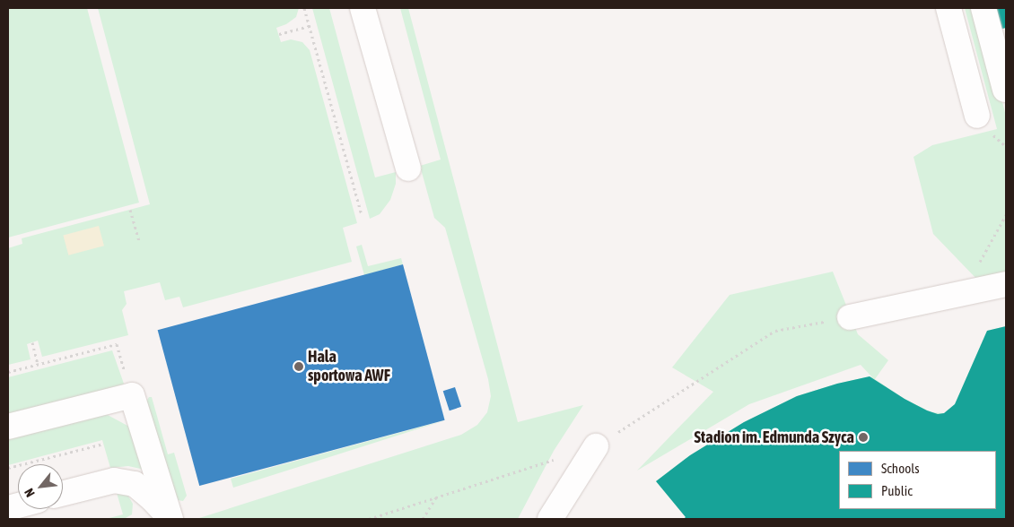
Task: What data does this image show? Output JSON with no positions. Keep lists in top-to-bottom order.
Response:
{
  "places": ["Hala sportowa AWF", "Stadion im. Edmunda Szyca"],
  "legend": ["Schools", "Public"],
  "north": "bottom left"
}
